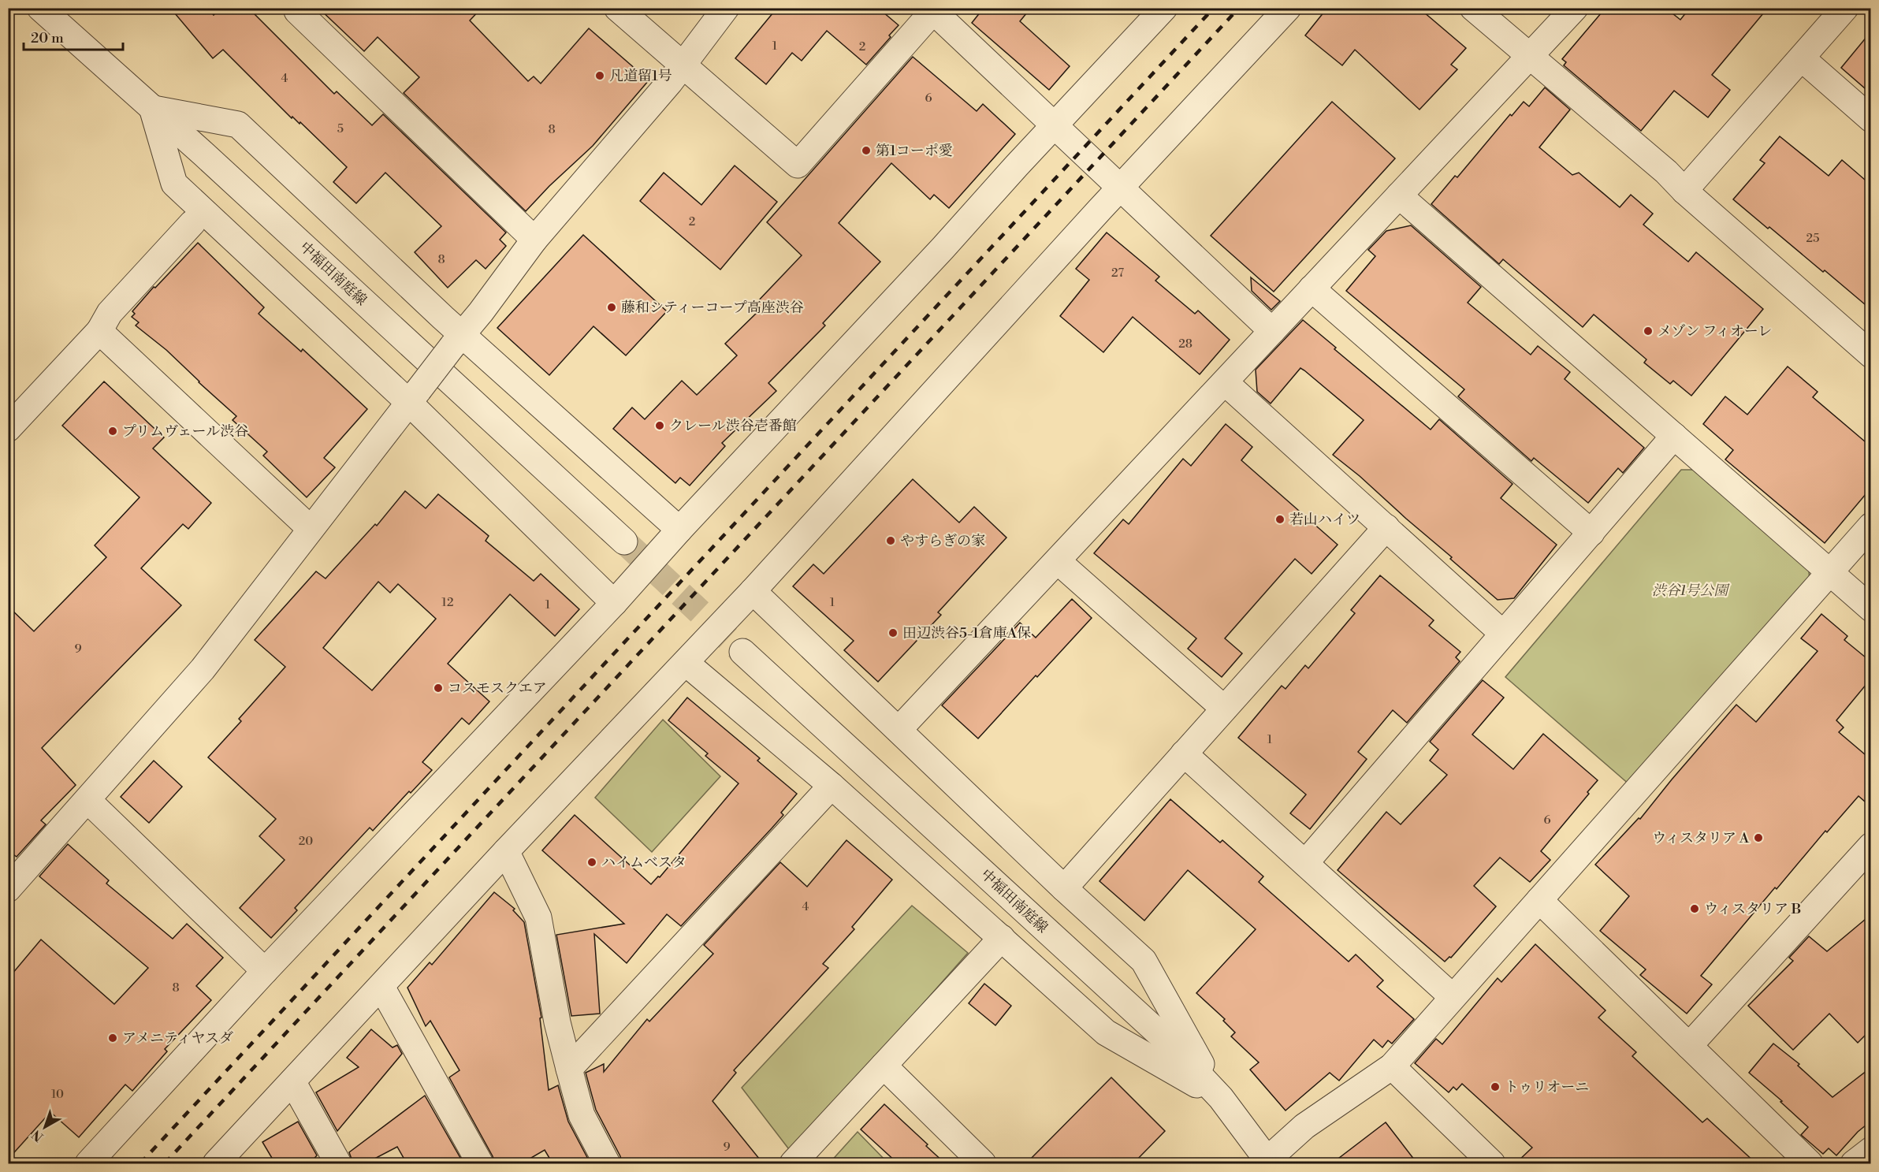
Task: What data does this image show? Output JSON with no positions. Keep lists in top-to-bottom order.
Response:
{
  "streets": {
    "street": ["中福田南庭線"]
  },
  "parks": ["渋谷1号公園"],
  "places": [
    "凡道留1号",
    "第1コーポ愛",
    "藤和シティーコープ高座渋谷",
    "メゾン フィオーレ",
    "クレール渋谷壱番館",
    "プリムヴェール渋谷",
    "若山ハイツ",
    "やすらぎの家",
    "田辺渋谷5-1倉庫A保",
    "コスモスクエア",
    "ウィスタリア A",
    "ハイムベスタ",
    "ウィスタリア B",
    "アメニティヤスダ",
    "トゥリオーニ"
  ],
  "house_numbers": [
    "1",
    "2",
    "4",
    "6",
    "5",
    "8",
    "2",
    "25",
    "8",
    "27",
    "28",
    "12",
    "1",
    "1",
    "9",
    "1",
    "6",
    "20",
    "4",
    "8",
    "10",
    "9"
  ],
  "scale_bar": "20 m",
  "north": "bottom left"
}
